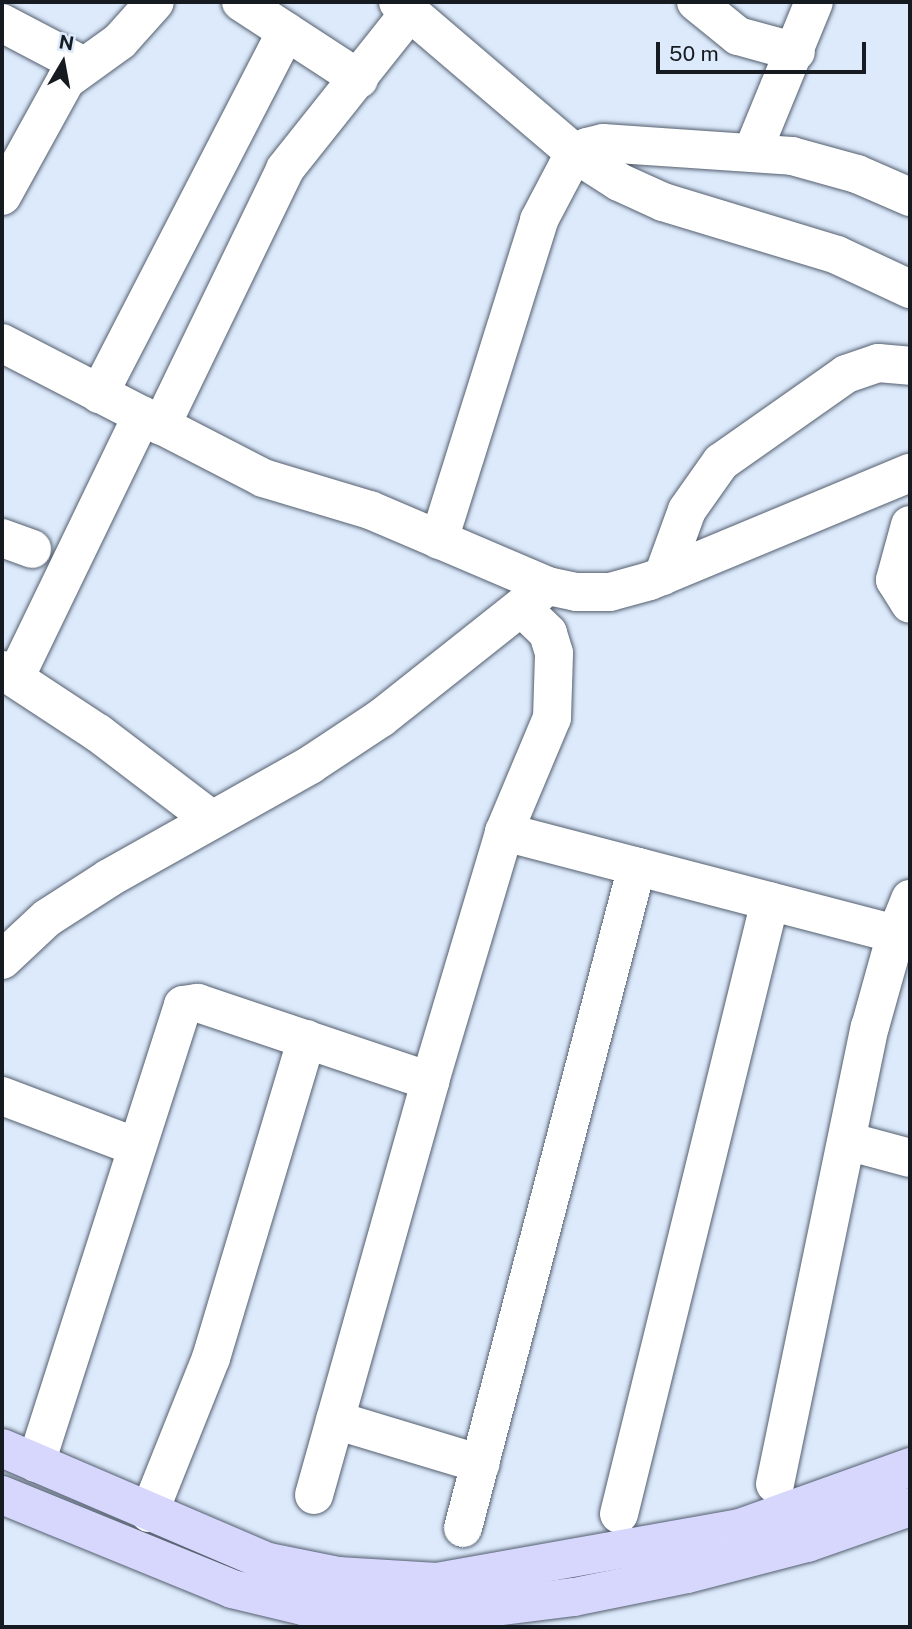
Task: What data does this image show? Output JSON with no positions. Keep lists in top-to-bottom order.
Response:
{
  "scale_bar": "50 m",
  "north": "top"
}
